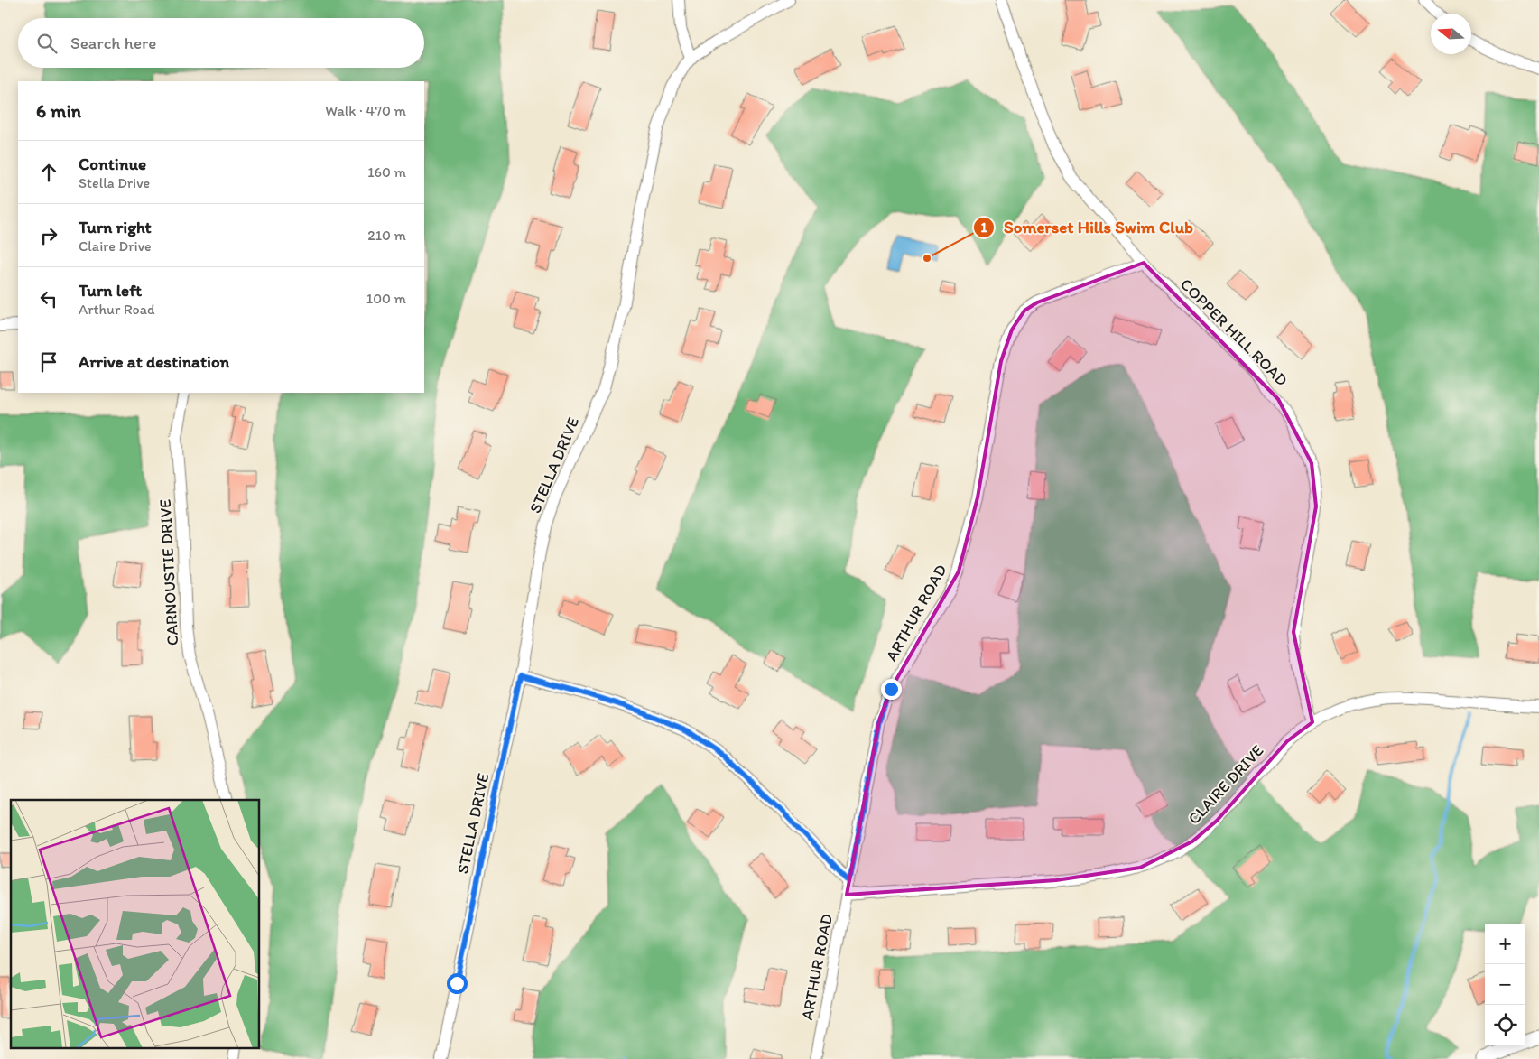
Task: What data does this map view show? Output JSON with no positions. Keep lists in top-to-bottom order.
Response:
{
  "streets": {
    "street": [
      "COPPER HILL ROAD",
      "STELLA DRIVE",
      "CARNOUSTIE DRIVE",
      "ARTHUR ROAD",
      "CLAIRE DRIVE"
    ]
  },
  "crossings": [
    ["COPPER HILL ROAD", "ARTHUR ROAD"],
    ["COPPER HILL ROAD", "CLAIRE DRIVE"],
    ["ARTHUR ROAD", "CLAIRE DRIVE"]
  ],
  "places": ["Somerset Hills Swim Club"],
  "north": "left",
  "page": {
    "search": "Search here",
    "heading": ["6 min", "Walk · 470 m"],
    "list": [
      ["Continue", "Stella Drive", "160 m"],
      ["Turn right", "Claire Drive", "210 m"],
      ["Turn left", "Arthur Road", "100 m"],
      "Arrive at destination"
    ],
    "map_buttons": ["+", "−"]
  }
}
